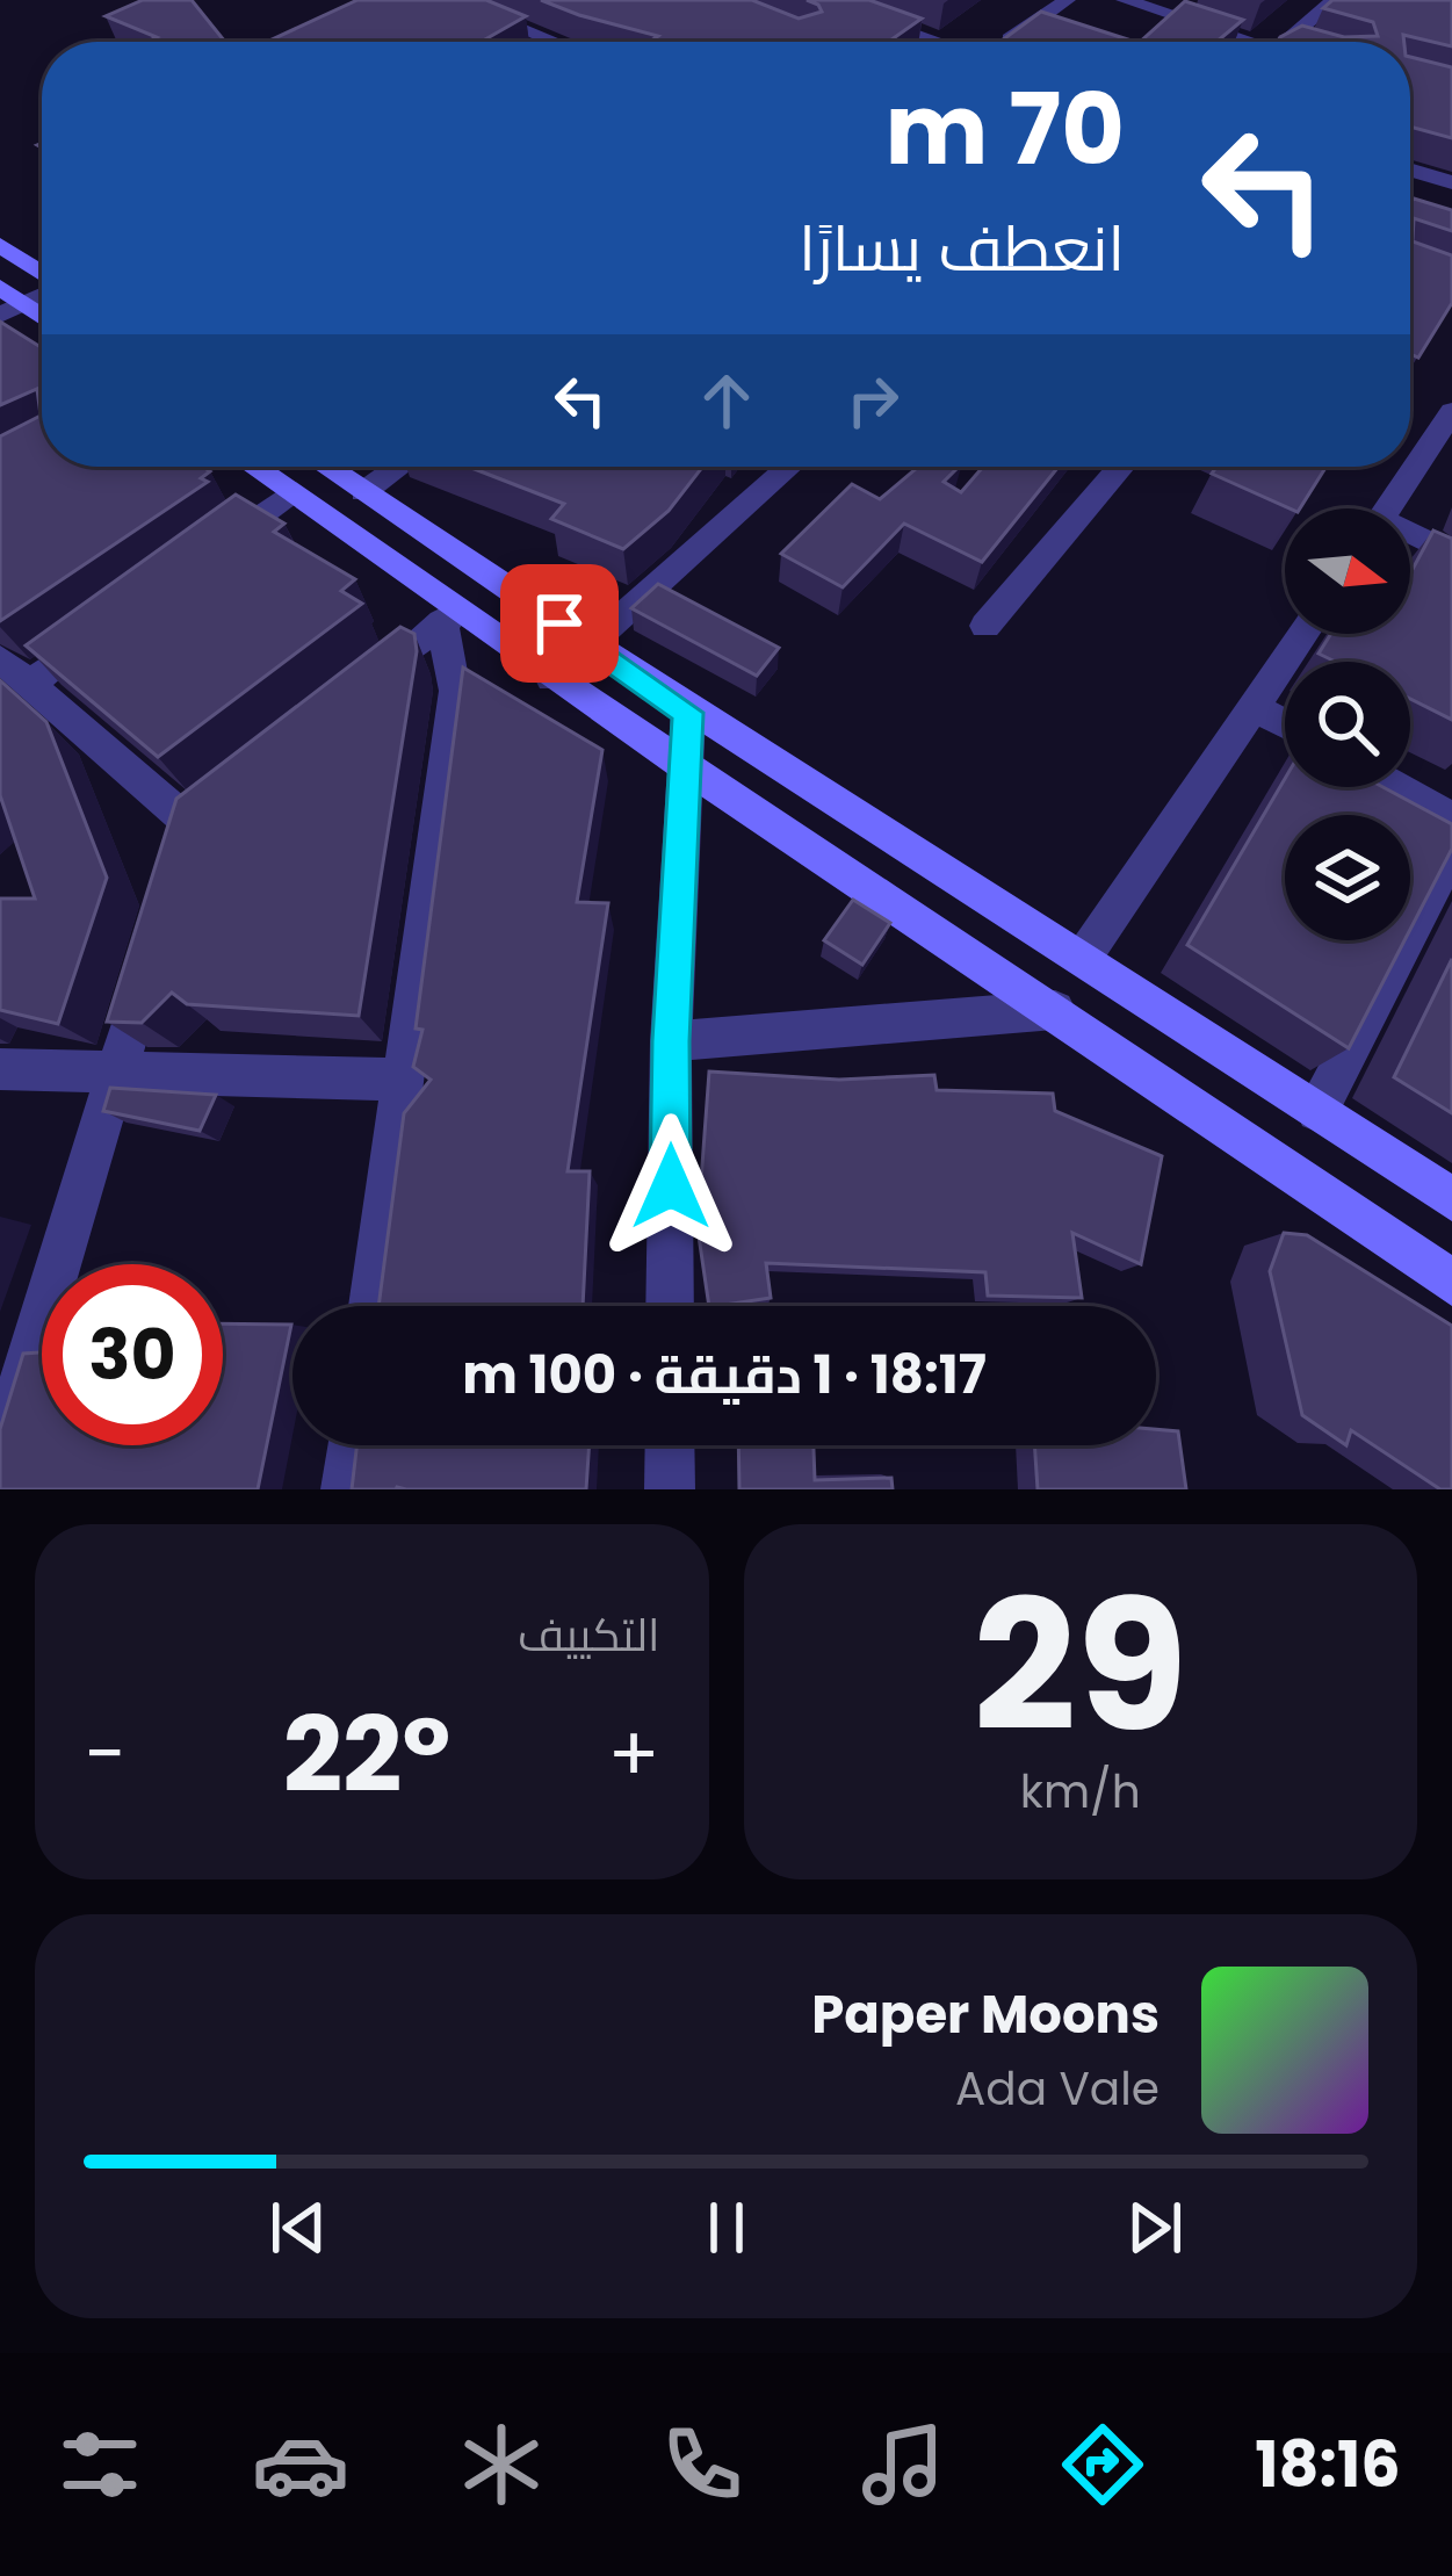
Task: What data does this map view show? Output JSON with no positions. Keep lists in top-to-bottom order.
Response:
{
  "north": "right",
  "page": {
    "turn": ["70 m", "انعطف يسارًا"],
    "limit": "30",
    "trip": "18:17 · 1 دقيقة · 100 m",
    "tile": [
      ["29", "km/h"],
      "التكييف"
    ],
    "heat": ["−", "22°", "+"],
    "song": ["Paper Moons", "Ada Vale"],
    "tabs": "18:16"
  }
}
